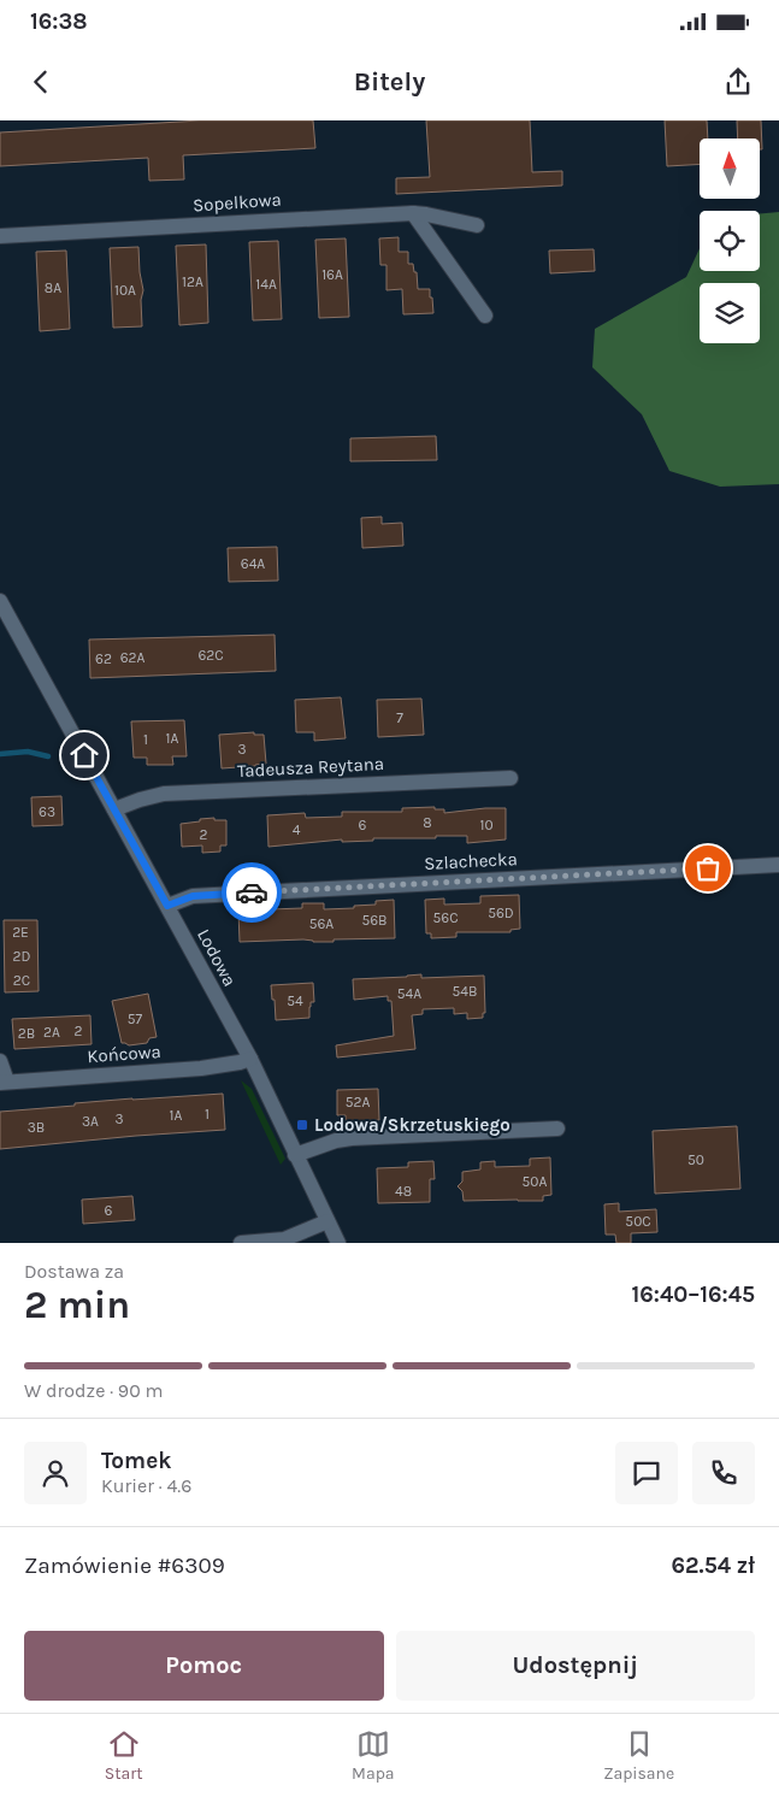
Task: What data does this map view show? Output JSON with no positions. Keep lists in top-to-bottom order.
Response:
{
  "streets": {
    "street": [
      "Sopelkowa",
      "Tadeusza Reytana",
      "Szlachecka",
      "Lodowa",
      "Końcowa"
    ]
  },
  "crossings": [
    ["Tadeusza Reytana", "Lodowa"],
    ["Szlachecka", "Lodowa"],
    ["Lodowa", "Końcowa"]
  ],
  "places": {
    "transit": ["Lodowa/Skrzetuskiego"]
  },
  "house_numbers": [
    "16A",
    "12A",
    "14A",
    "8A",
    "10A",
    "64A",
    "62C",
    "62A",
    "62",
    "7",
    "1A",
    "1",
    "3",
    "63",
    "8",
    "6",
    "10",
    "4",
    "2",
    "56D",
    "56C",
    "56B",
    "56A",
    "2E",
    "2D",
    "2C",
    "54B",
    "54A",
    "54",
    "57",
    "2",
    "2A",
    "2B",
    "52A",
    "1",
    "1A",
    "3",
    "3A",
    "3B",
    "50",
    "50A",
    "48",
    "6",
    "50C"
  ],
  "north": "top",
  "page": {
    "status": "16:38",
    "header": "Bitely",
    "heading": ["2 min", "Dostawa za", "16:40–16:45"],
    "panel": [
      "Tomek",
      "Kurier · 4.6",
      "Zamówienie #6309",
      "62.54 zł"
    ],
    "bar": "W drodze · 90 m",
    "buttons": ["Pomoc", "Udostępnij"],
    "tabs": ["Start", "Mapa", "Zapisane"]
  }
}
